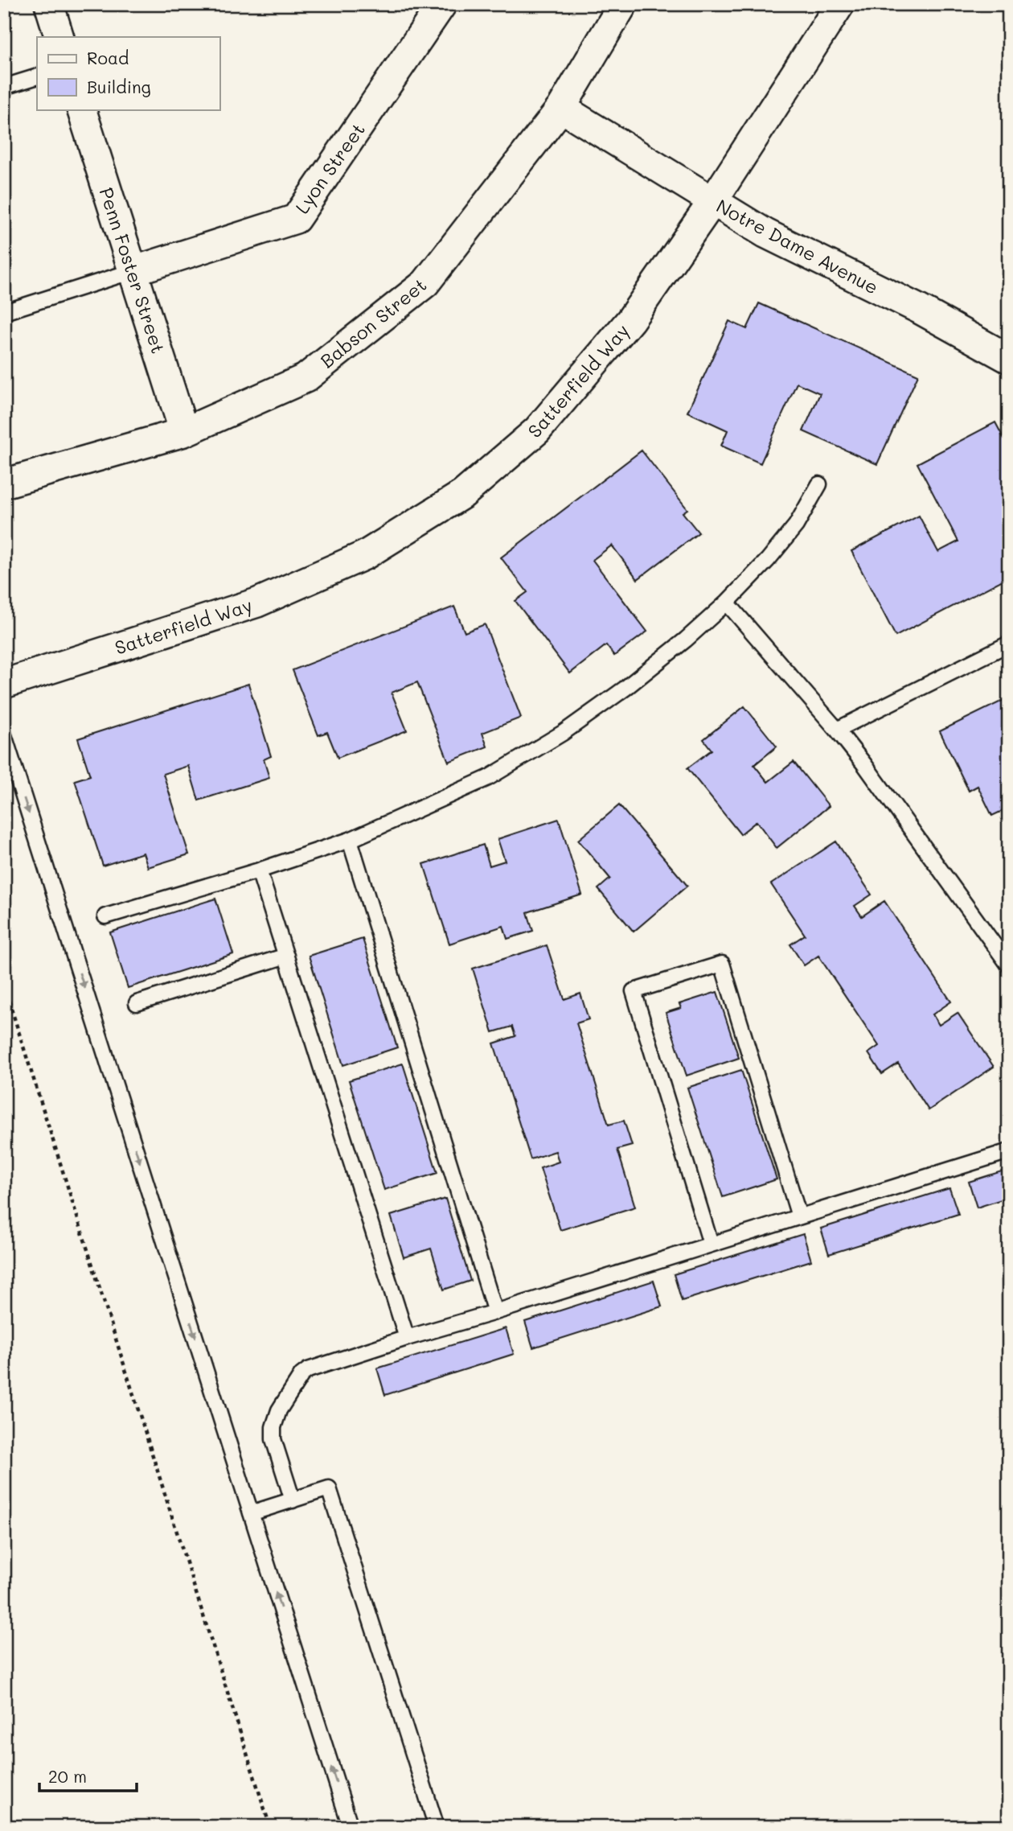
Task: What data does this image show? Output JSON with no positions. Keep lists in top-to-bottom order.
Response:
{
  "streets": {
    "street": [
      "Lyon Street",
      "Notre Dame Avenue",
      "Penn Foster Street",
      "Babson Street",
      "Satterfield Way"
    ]
  },
  "crossings": [
    ["Lyon Street", "Penn Foster Street"],
    ["Notre Dame Avenue", "Babson Street"],
    ["Notre Dame Avenue", "Satterfield Way"],
    ["Penn Foster Street", "Babson Street"]
  ],
  "legend": ["Road", "Building"],
  "scale_bar": "20 m"
}
